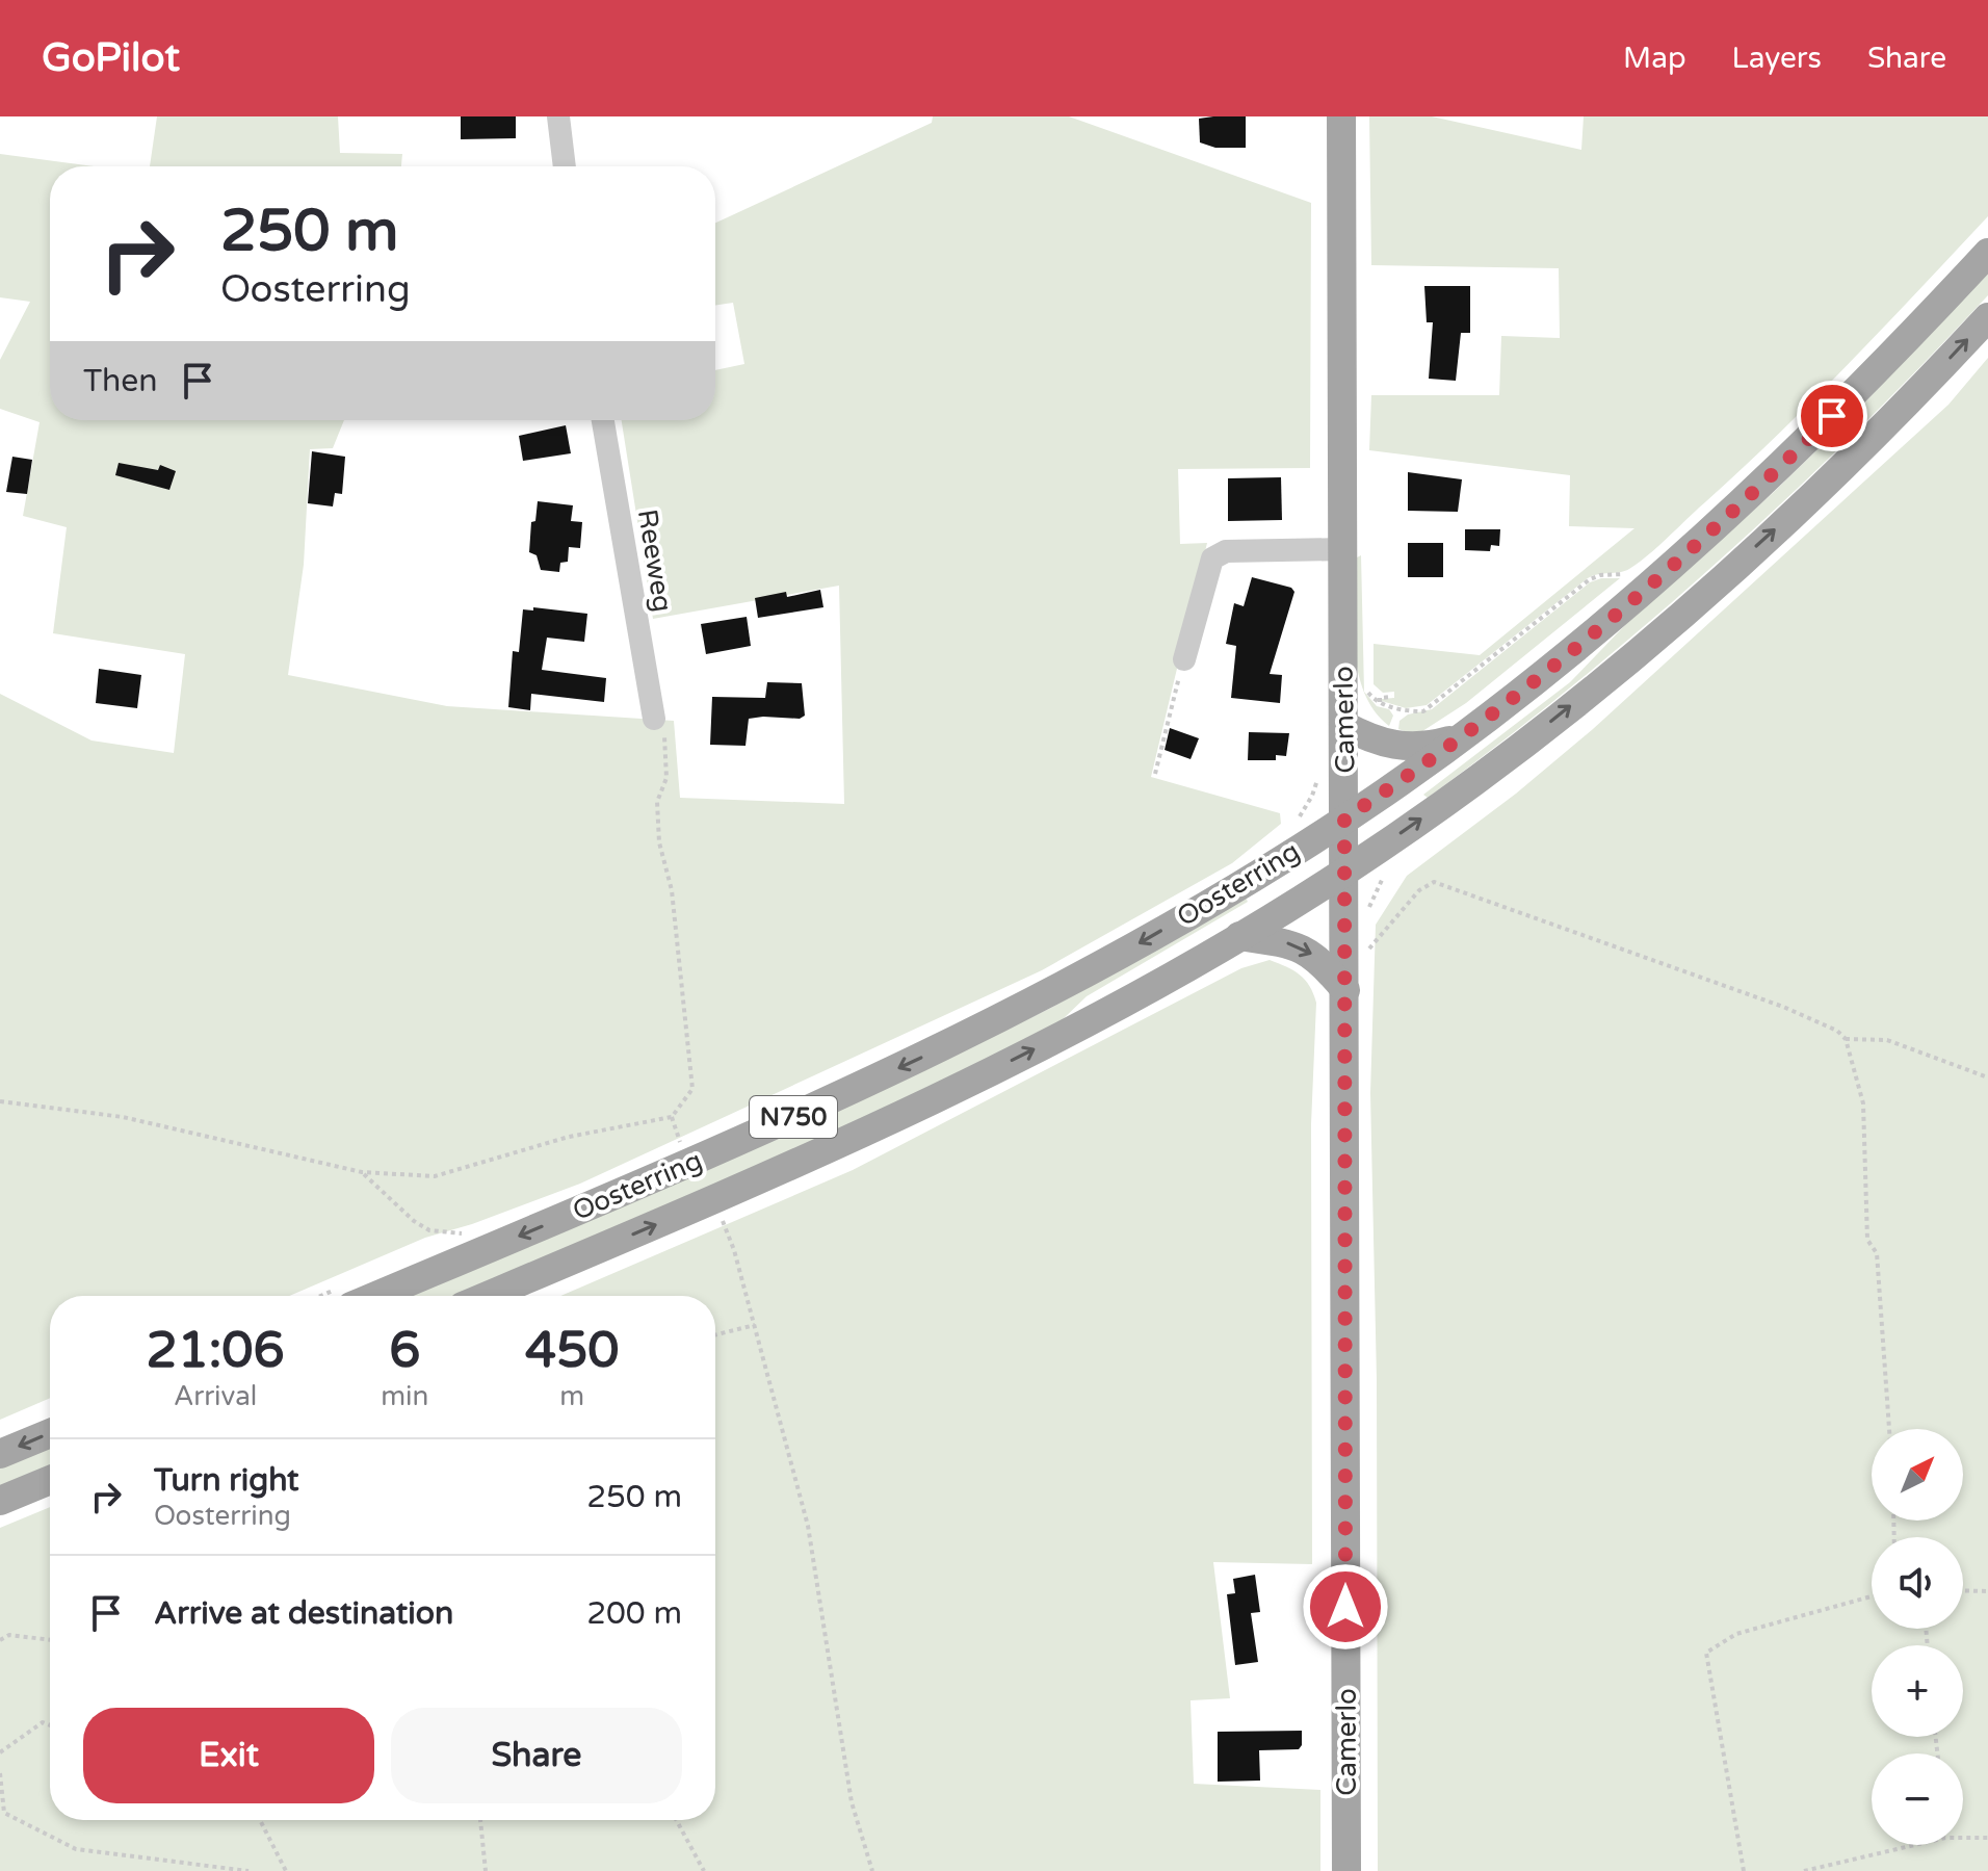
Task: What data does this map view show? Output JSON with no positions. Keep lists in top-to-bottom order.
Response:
{
  "streets": {
    "main road": ["Camerlo", "Oosterring", "N750"],
    "street": ["Reeweg"]
  },
  "crossings": [
    ["Camerlo", "Oosterring"]
  ],
  "north": "top right",
  "page": {
    "header": "GoPilot",
    "nav": ["Map", "Layers", "Share"],
    "turn": ["250 m", "Oosterring"],
    "then": "Then",
    "eta": [
      "21:06",
      "Arrival",
      "6",
      "min",
      "450",
      "m"
    ],
    "map_buttons": ["+", "−"],
    "list": [
      {
        "name": "Turn right",
        "note": "Oosterring",
        "value": "250 m"
      },
      {
        "name": "Arrive at destination",
        "value": "200 m"
      }
    ],
    "buttons": ["Exit", "Share"]
  }
}
